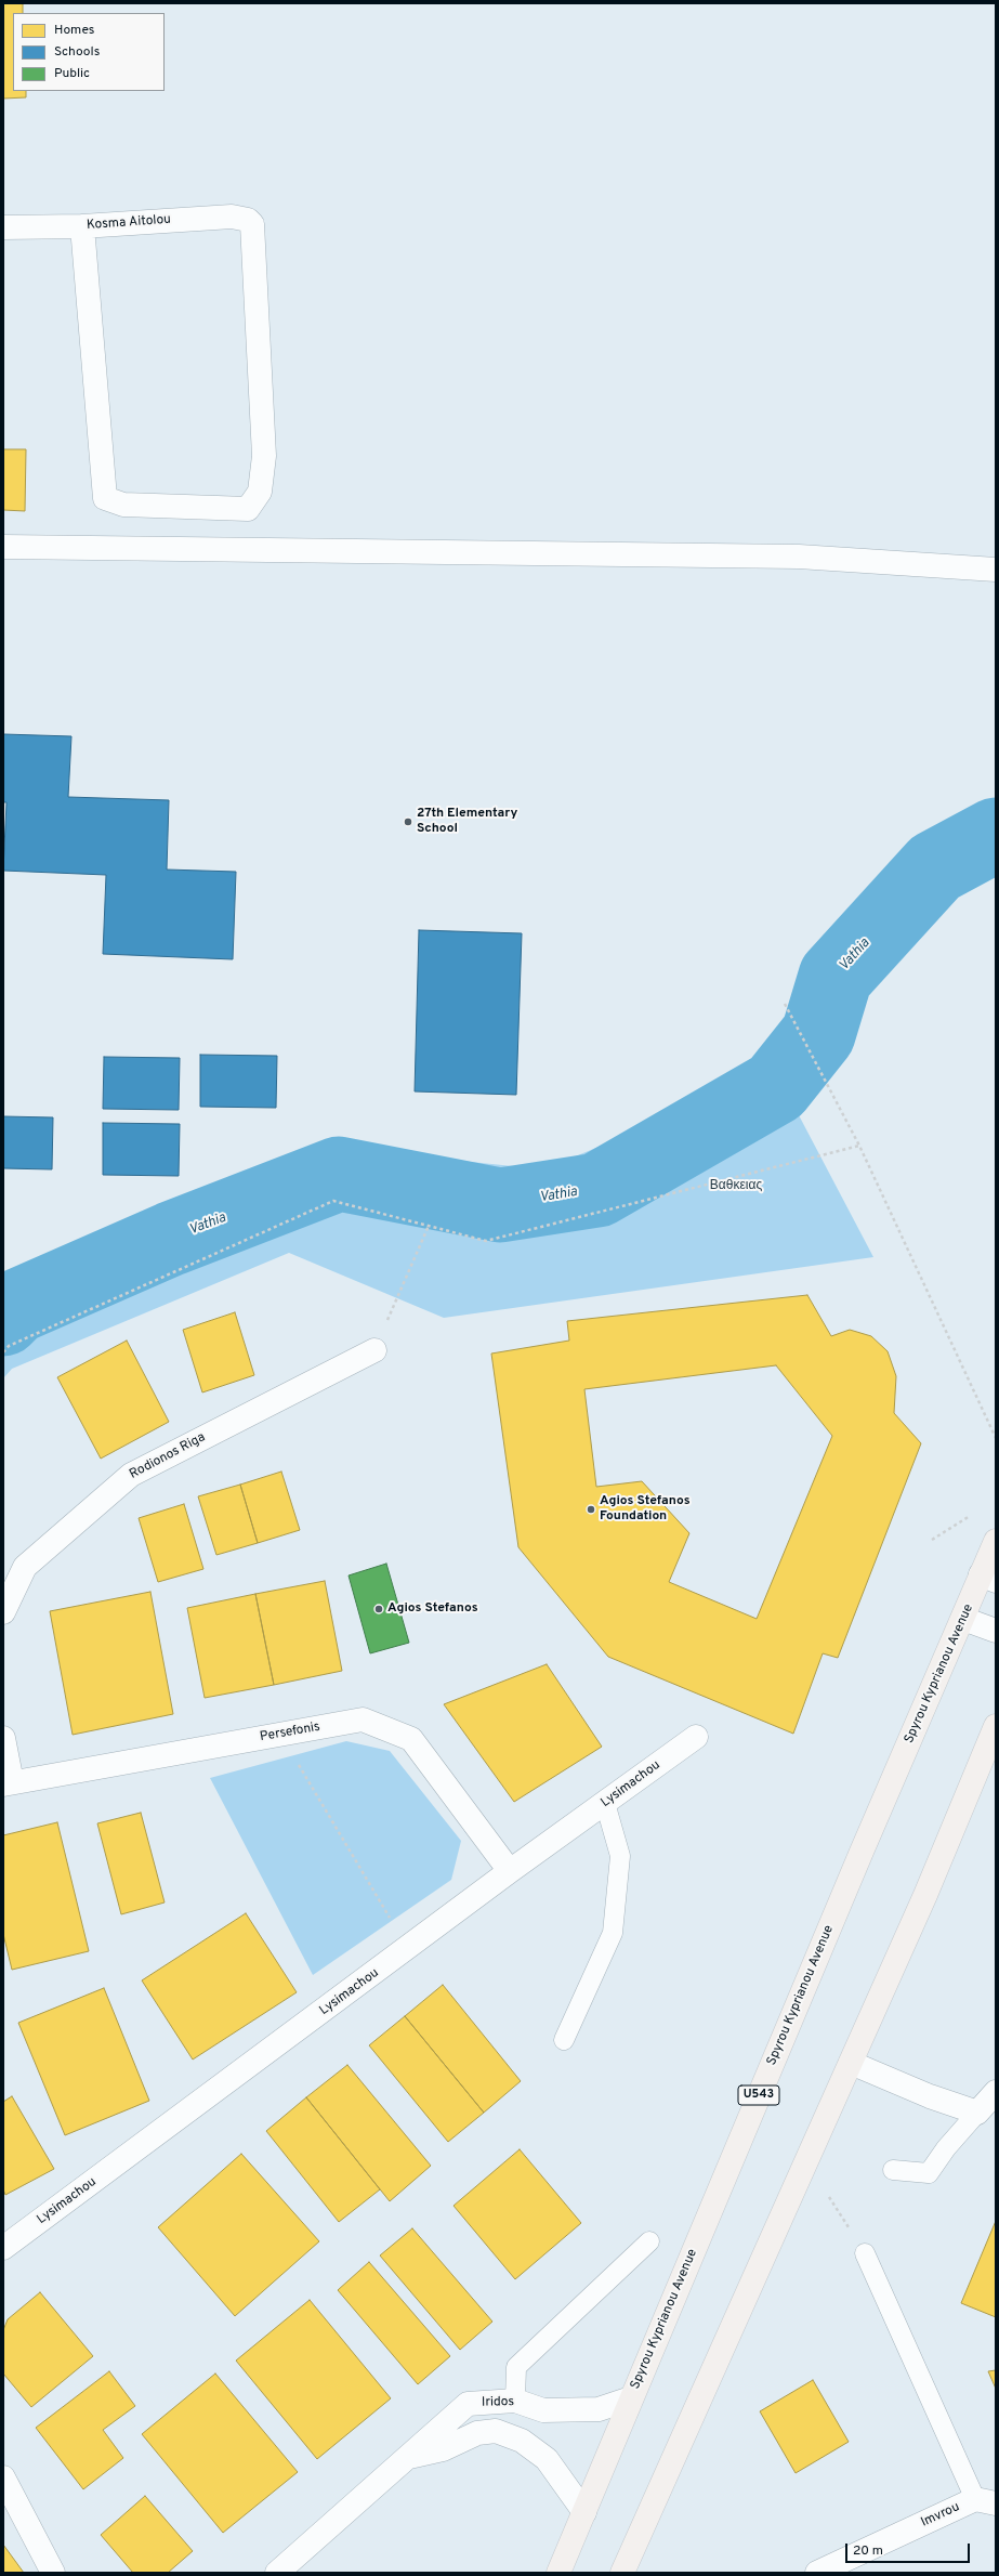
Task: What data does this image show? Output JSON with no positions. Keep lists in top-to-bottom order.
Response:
{
  "streets": {
    "main road": ["Spyrou Kyprianou Avenue", "U543"],
    "street": [
      "Kosma Aitolou",
      "Rodionos Riga",
      "Persefonis",
      "Lysimachou",
      "Iridos",
      "Imvrou"
    ]
  },
  "crossings": [
    ["Spyrou Kyprianou Avenue", "Iridos"],
    ["Persefonis", "Lysimachou"]
  ],
  "water": ["Vathia"],
  "parks": ["Βαθκειας"],
  "places": ["27th Elementary School", "Agios Stefanos Foundation", "Agios Stefanos"],
  "legend": ["Homes", "Schools", "Public"],
  "scale_bar": "20 m"
}
